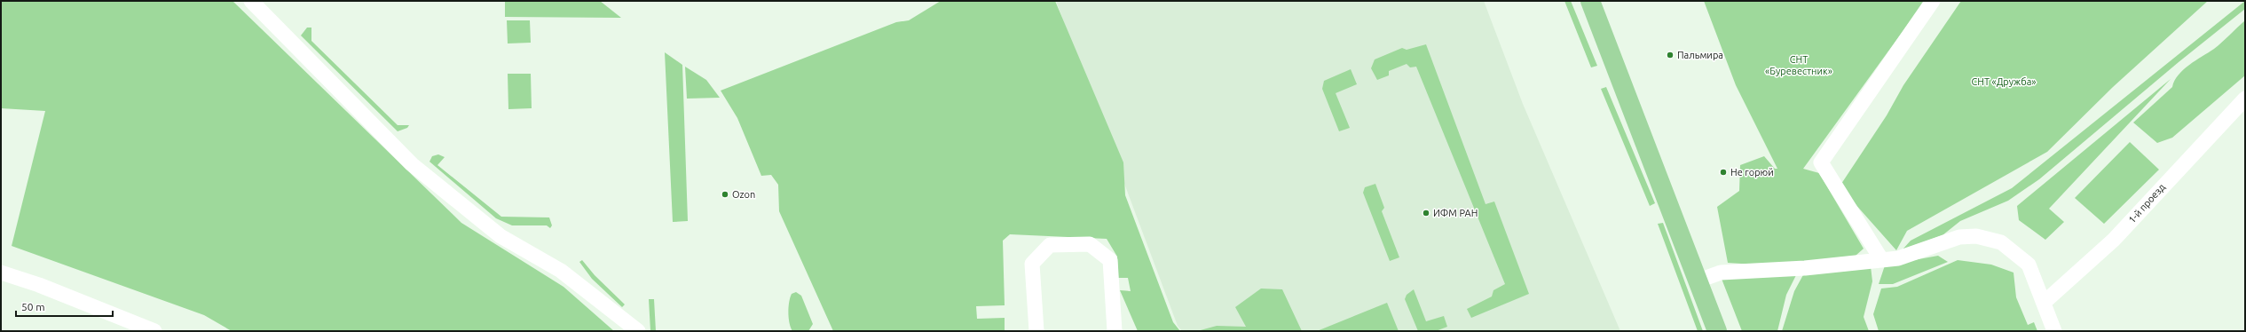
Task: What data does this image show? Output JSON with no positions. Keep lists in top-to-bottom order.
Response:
{
  "streets": {
    "street": ["1-й проезд"]
  },
  "parks": ["СНТ «Буревестник»", "СНТ «Дружба»"],
  "places": [
    "Пальмира",
    "Не горюй",
    "Ozon",
    "ИФМ РАН"
  ],
  "scale_bar": "50 m"
}
